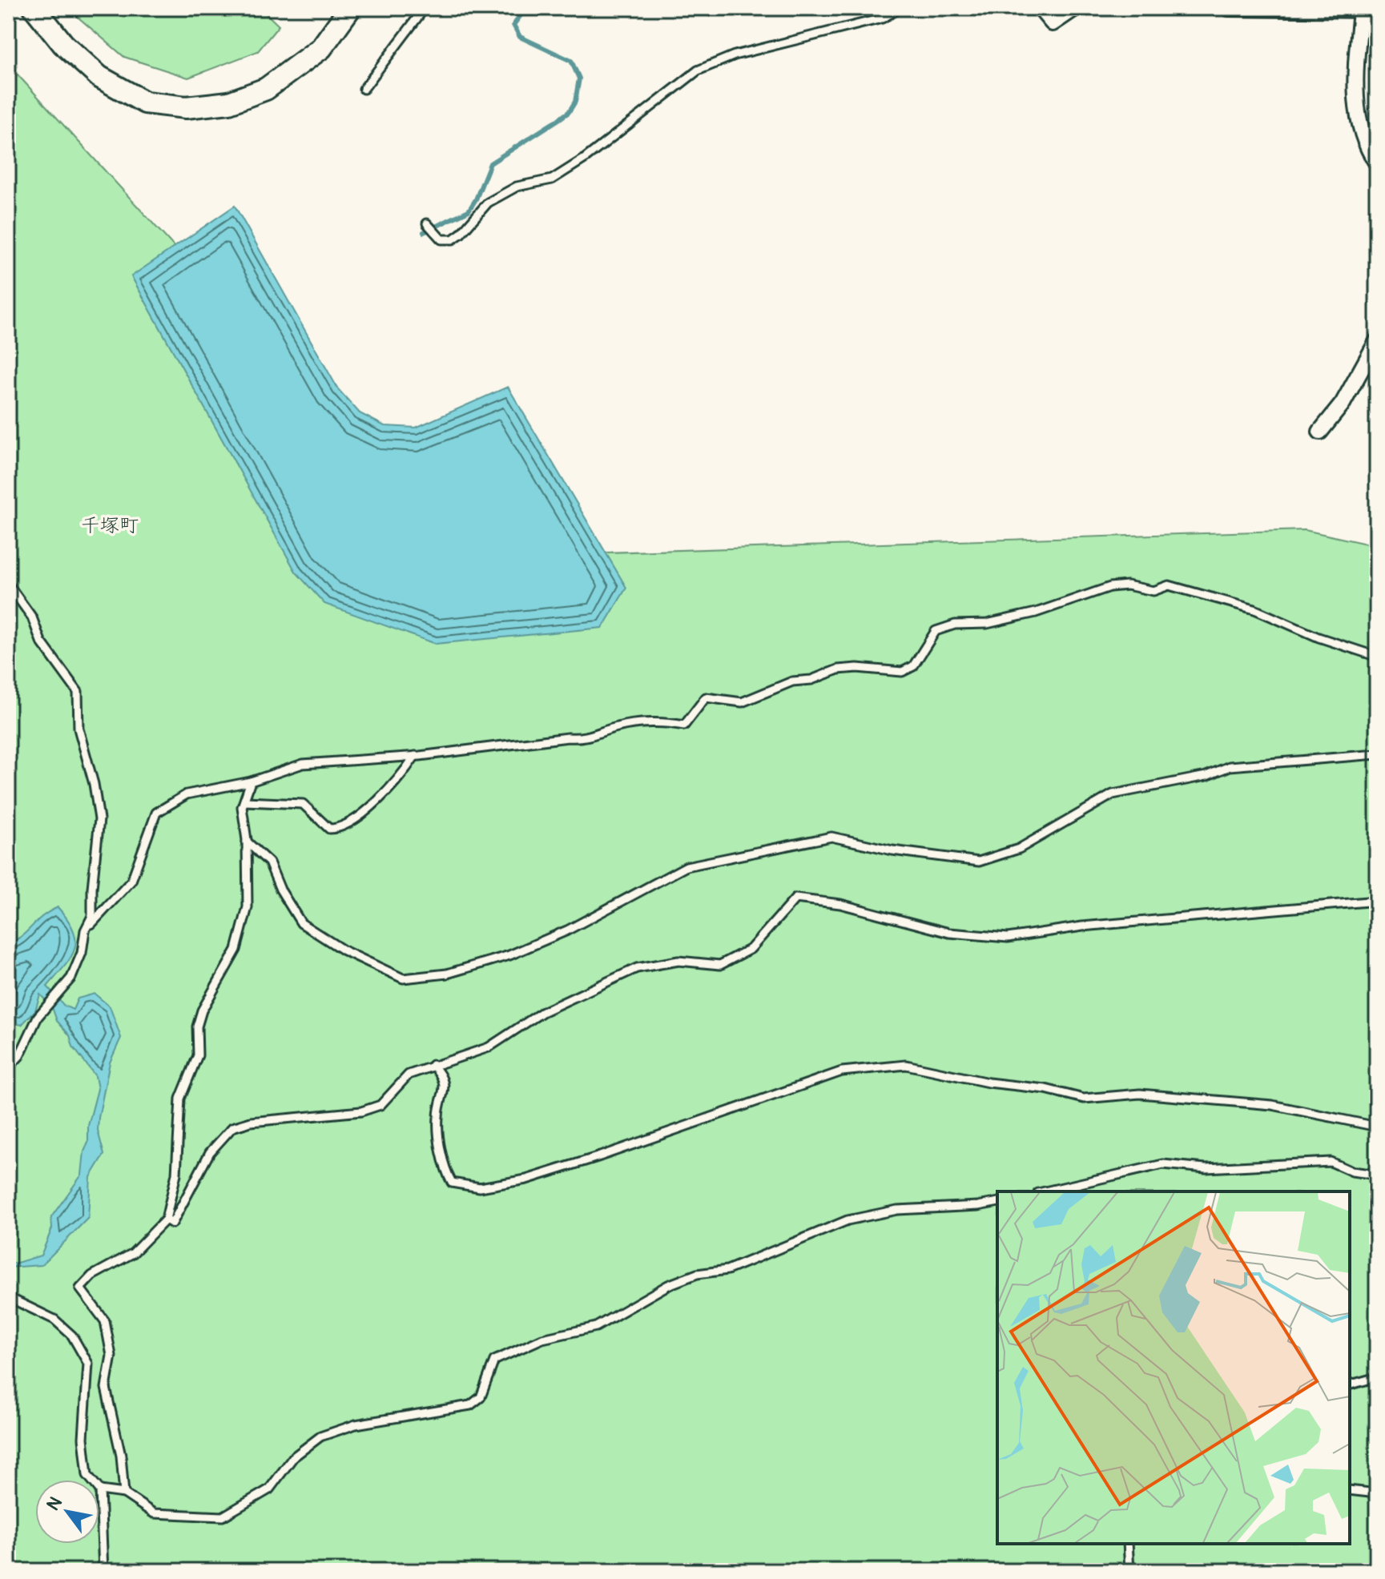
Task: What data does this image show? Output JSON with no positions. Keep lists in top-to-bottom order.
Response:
{
  "districts": ["千塚町"],
  "north": "top left"
}
